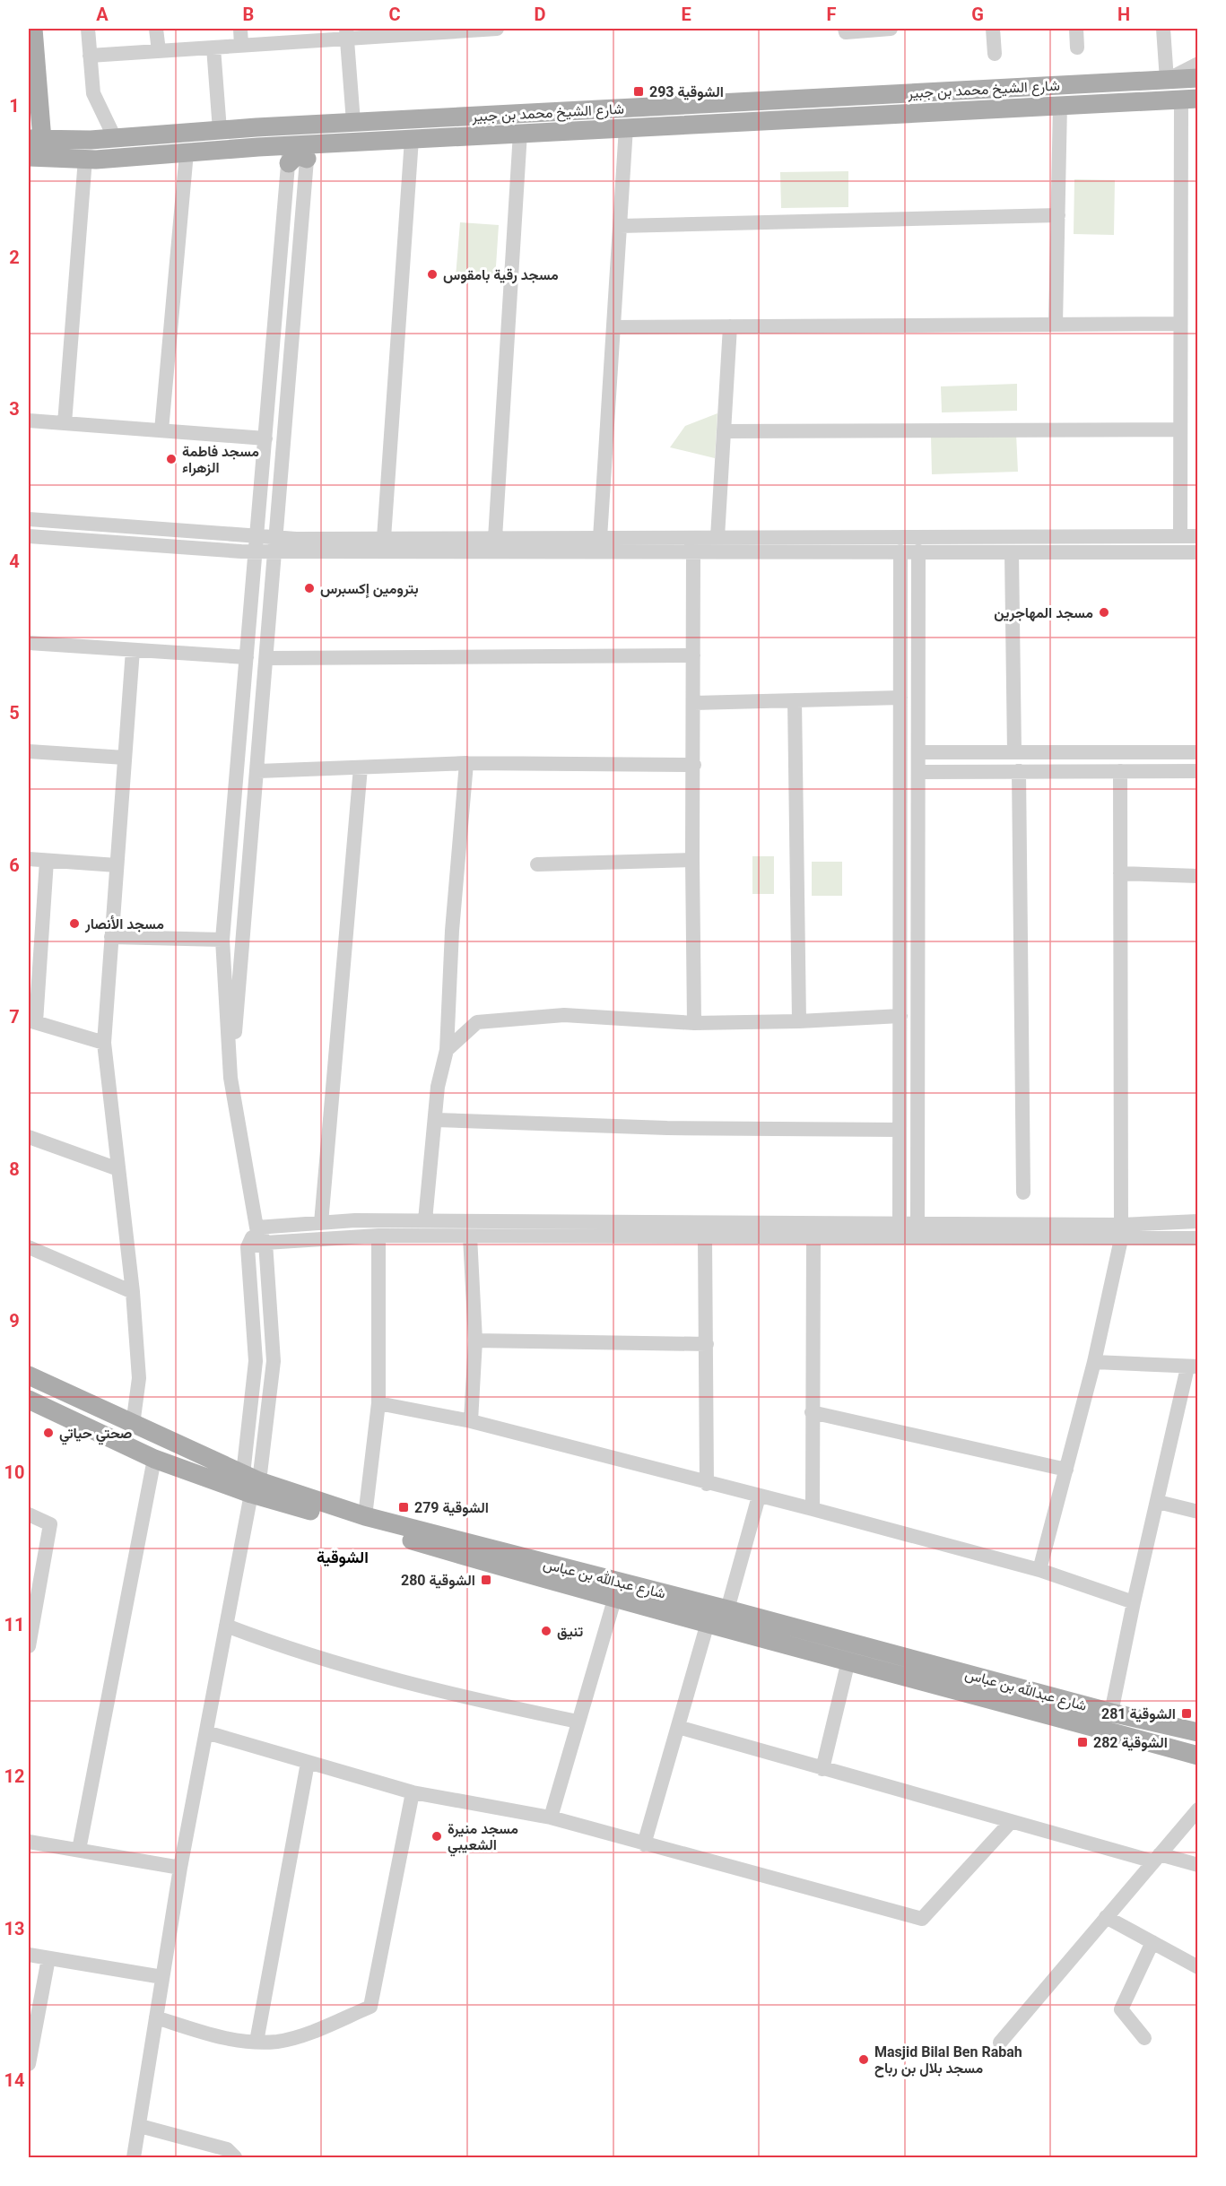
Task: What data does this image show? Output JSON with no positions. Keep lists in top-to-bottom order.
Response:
{
  "streets": {
    "main road": ["شارع الشيخ محمد بن جبير", "شارع عبدالله بن عباس"]
  },
  "districts": ["الشوقية"],
  "places": {
    "transit": [
      "الشوقية 293",
      "الشوقية 279",
      "الشوقية 280",
      "الشوقية 281",
      "الشوقية 282"
    ],
    "other": [
      "مسجد رقية بامقوس",
      "مسجد فاطمة الزهراء",
      "بترومين إكسبرس",
      "مسجد المهاجرين",
      "مسجد الأنصار",
      "صحتي حياتي",
      "تنيق",
      "مسجد منيرة الشعيبي",
      "Masjid Bilal Ben Rabah مسجد بلال بن رباح"
    ]
  },
  "grid": {
    "columns": [
      "A",
      "B",
      "C",
      "D",
      "E",
      "F",
      "G",
      "H"
    ],
    "rows": [
      "1",
      "2",
      "3",
      "4",
      "5",
      "6",
      "7",
      "8",
      "9",
      "10",
      "11",
      "12",
      "13",
      "14"
    ]
  }
}
